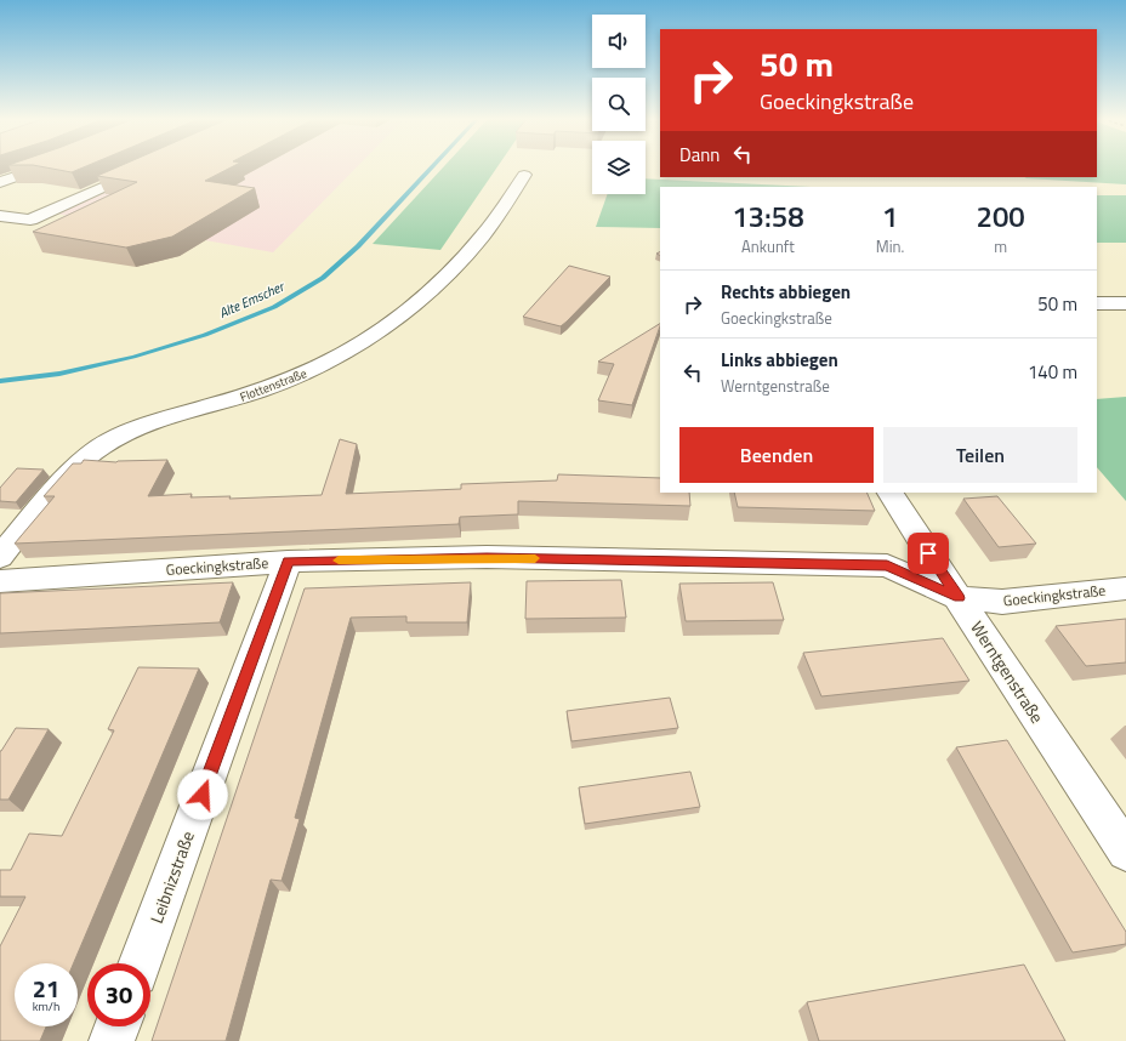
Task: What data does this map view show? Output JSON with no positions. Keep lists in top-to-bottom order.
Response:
{
  "streets": {
    "street": [
      "Flottenstraße",
      "Goeckingkstraße",
      "Werntgenstraße",
      "Leibnizstraße"
    ]
  },
  "crossings": [
    ["Goeckingkstraße", "Werntgenstraße"],
    ["Goeckingkstraße", "Leibnizstraße"]
  ],
  "water": ["Alte Emscher"],
  "page": {
    "turn": ["50 m", "Goeckingkstraße"],
    "then": "Dann",
    "eta": [
      "13:58",
      "Ankunft",
      "1",
      "Min.",
      "200",
      "m"
    ],
    "list": [
      {
        "name": "Rechts abbiegen",
        "note": "Goeckingkstraße",
        "value": "50 m"
      },
      {
        "name": "Links abbiegen",
        "note": "Werntgenstraße",
        "value": "140 m"
      }
    ],
    "buttons": ["Beenden", "Teilen"],
    "speed": "21 km/h",
    "limit": "30"
  }
}
